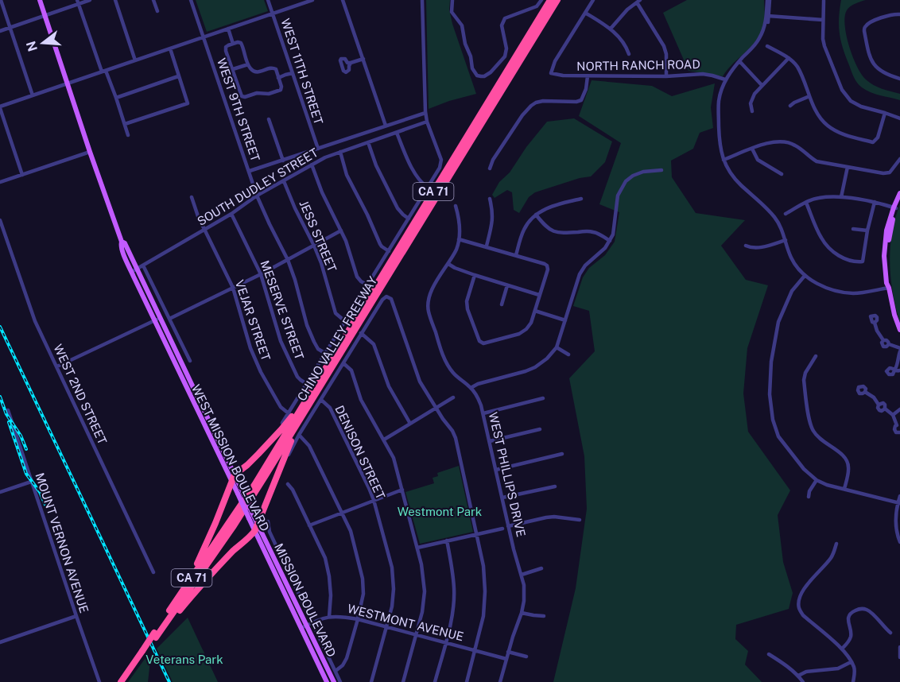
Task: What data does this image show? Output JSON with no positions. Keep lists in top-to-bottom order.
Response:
{
  "streets": {
    "highway": ["CA 71", "CHINO VALLEY FREEWAY"],
    "main road": ["WEST MISSION BOULEVARD", "MISSION BOULEVARD"],
    "street": [
      "NORTH RANCH ROAD",
      "WEST 11TH STREET",
      "WEST 9TH STREET",
      "SOUTH DUDLEY STREET",
      "JESS STREET",
      "MESERVE STREET",
      "VEJAR STREET",
      "WEST 2ND STREET",
      "DENISON STREET",
      "WEST PHILLIPS DRIVE",
      "MOUNT VERNON AVENUE",
      "WESTMONT AVENUE"
    ]
  },
  "crossings": [
    ["WEST 9TH STREET", "SOUTH DUDLEY STREET"],
    ["SOUTH DUDLEY STREET", "JESS STREET"],
    ["SOUTH DUDLEY STREET", "MESERVE STREET"],
    ["SOUTH DUDLEY STREET", "VEJAR STREET"],
    ["SOUTH DUDLEY STREET", "WEST MISSION BOULEVARD"],
    ["DENISON STREET", "WESTMONT AVENUE"],
    ["WEST MISSION BOULEVARD", "MISSION BOULEVARD"],
    ["WEST PHILLIPS DRIVE", "WESTMONT AVENUE"],
    ["MISSION BOULEVARD", "WESTMONT AVENUE"]
  ],
  "parks": ["Westmont Park", "Veterans Park"],
  "north": "left"
}
